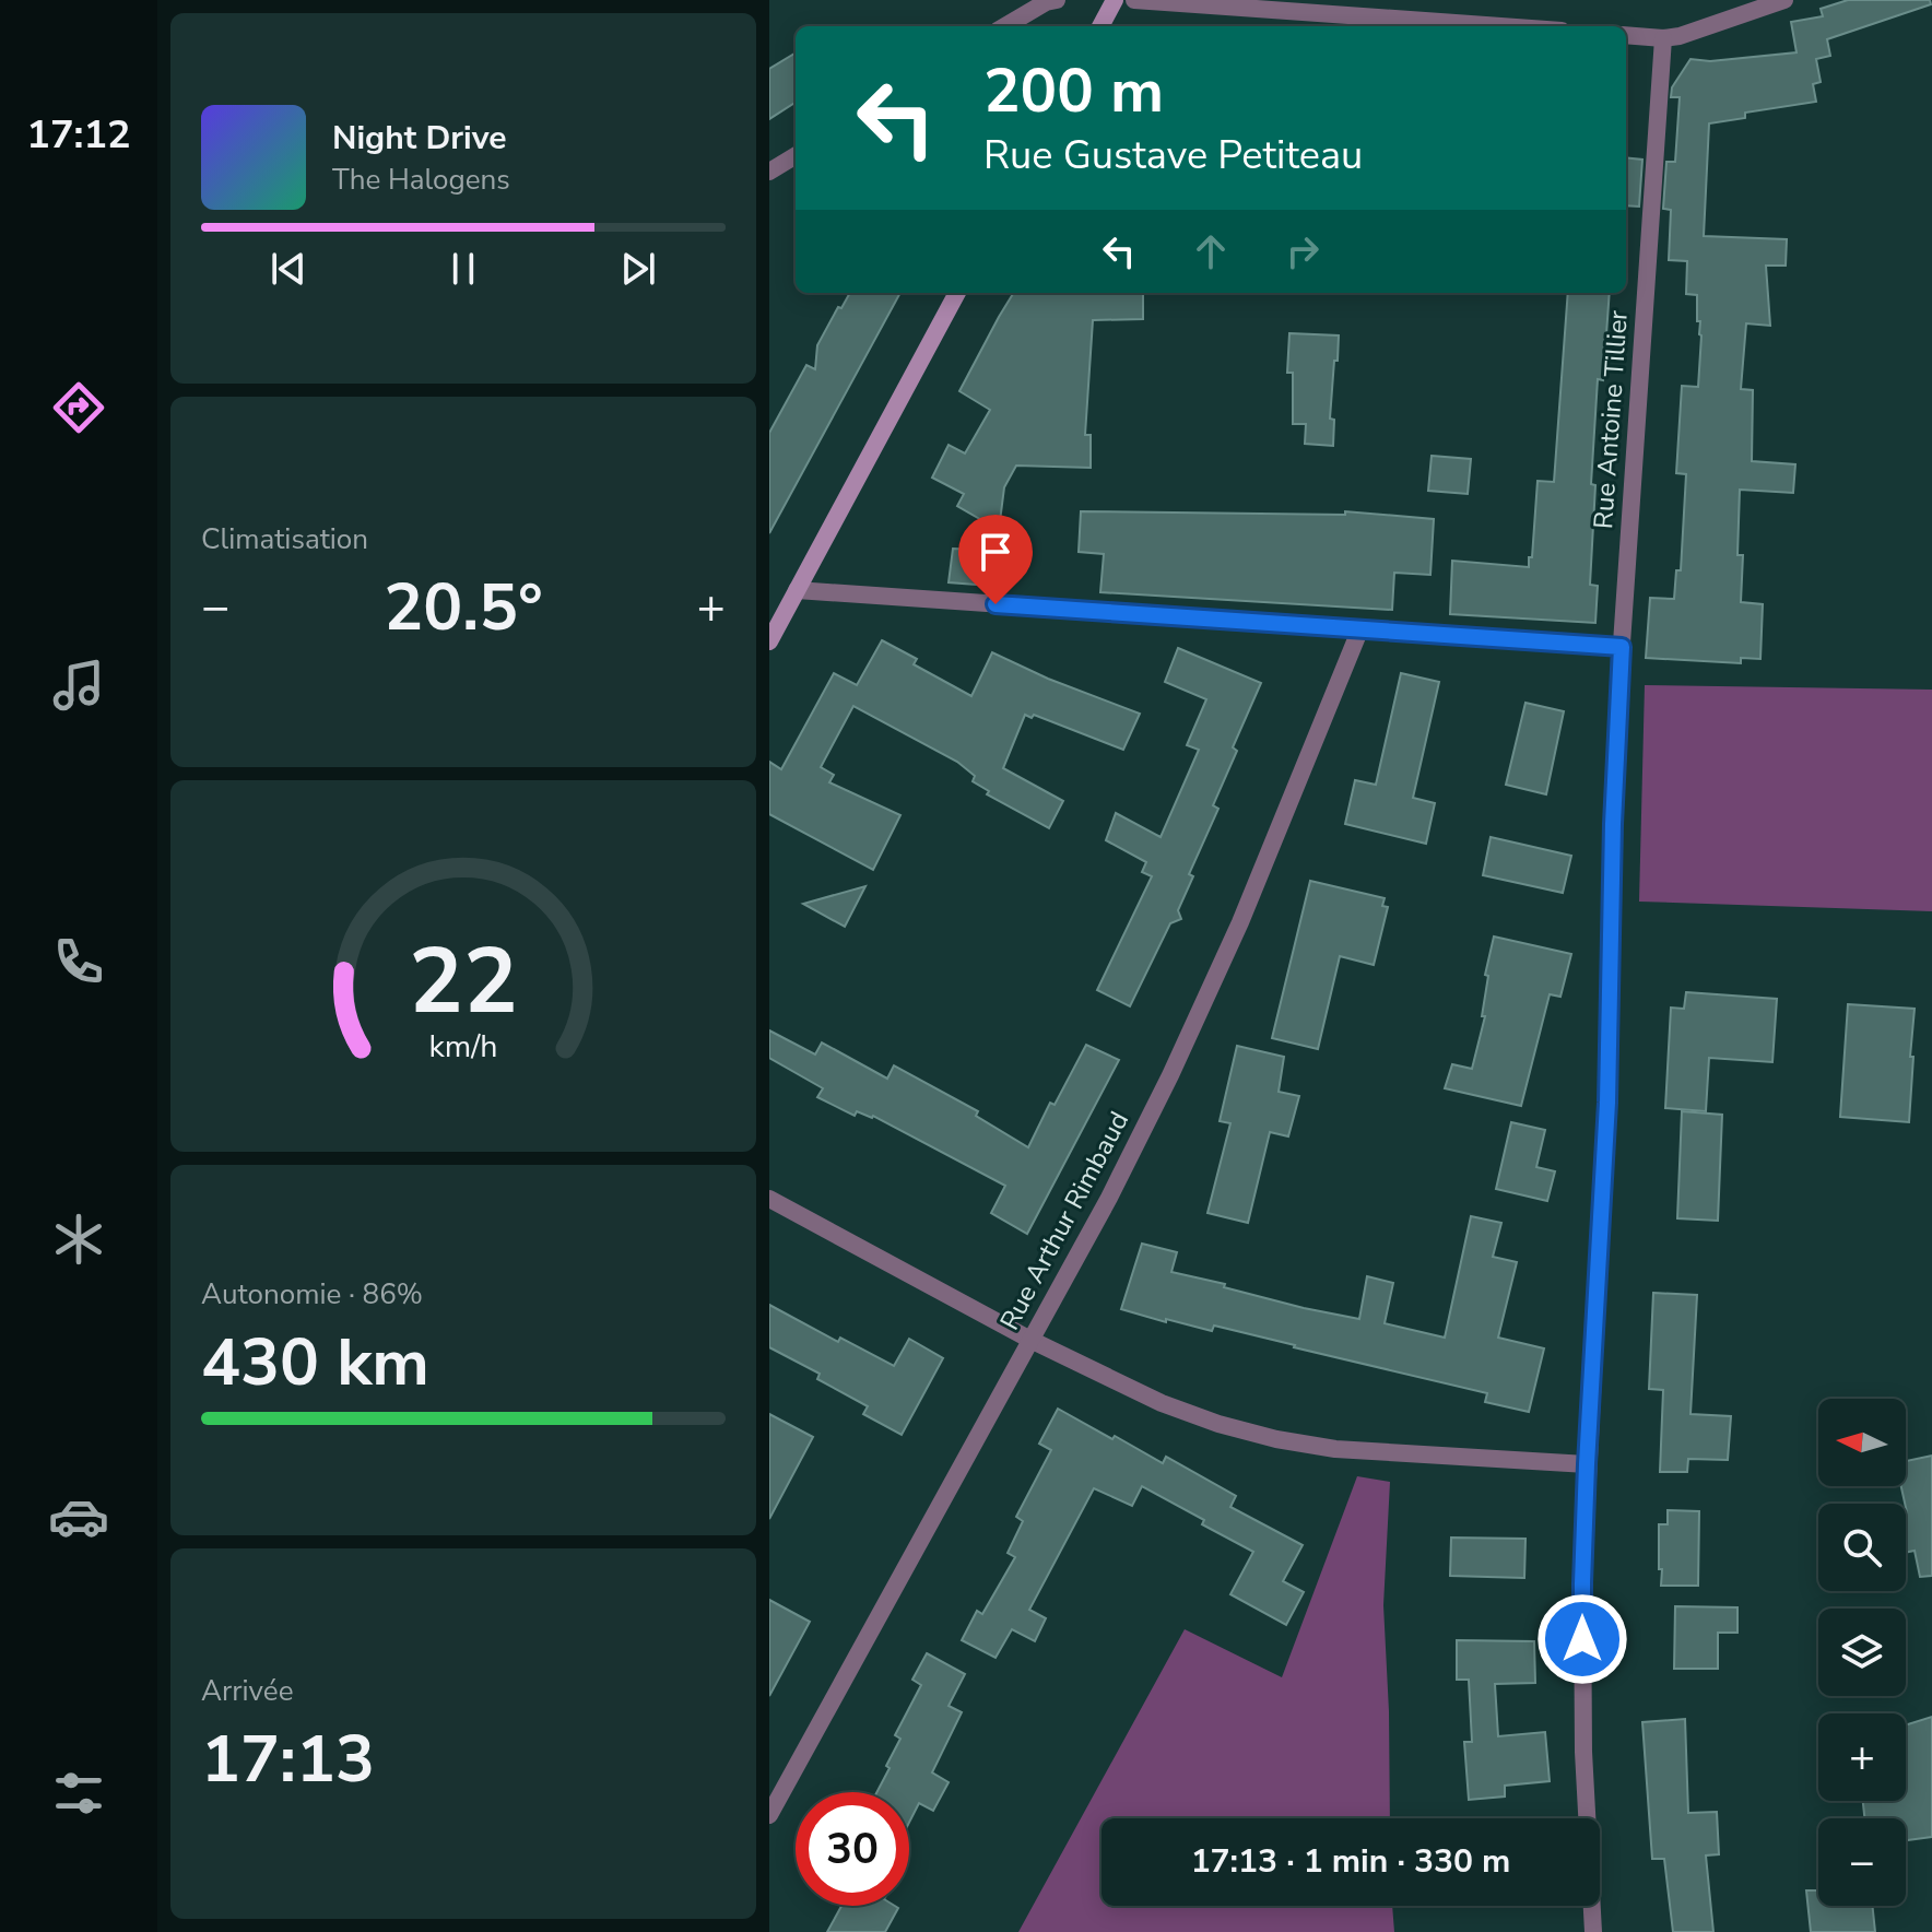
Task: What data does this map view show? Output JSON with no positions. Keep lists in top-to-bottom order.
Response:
{
  "streets": {
    "street": ["Rue Antoine Tillier", "Rue Arthur Rimbaud"]
  },
  "north": "left",
  "page": {
    "tabs": "17:12",
    "turn": ["200 m", "Rue Gustave Petiteau"],
    "song": ["Night Drive", "The Halogens"],
    "tile": [
      "Climatisation",
      ["Autonomie · 86%", "430 km"],
      ["Arrivée", "17:13"]
    ],
    "heat": ["−", "20.5°", "+"],
    "map_buttons": ["+", "−"],
    "limit": "30",
    "trip": "17:13 · 1 min · 330 m",
    "gauge": ["22", "km/h"]
  }
}
